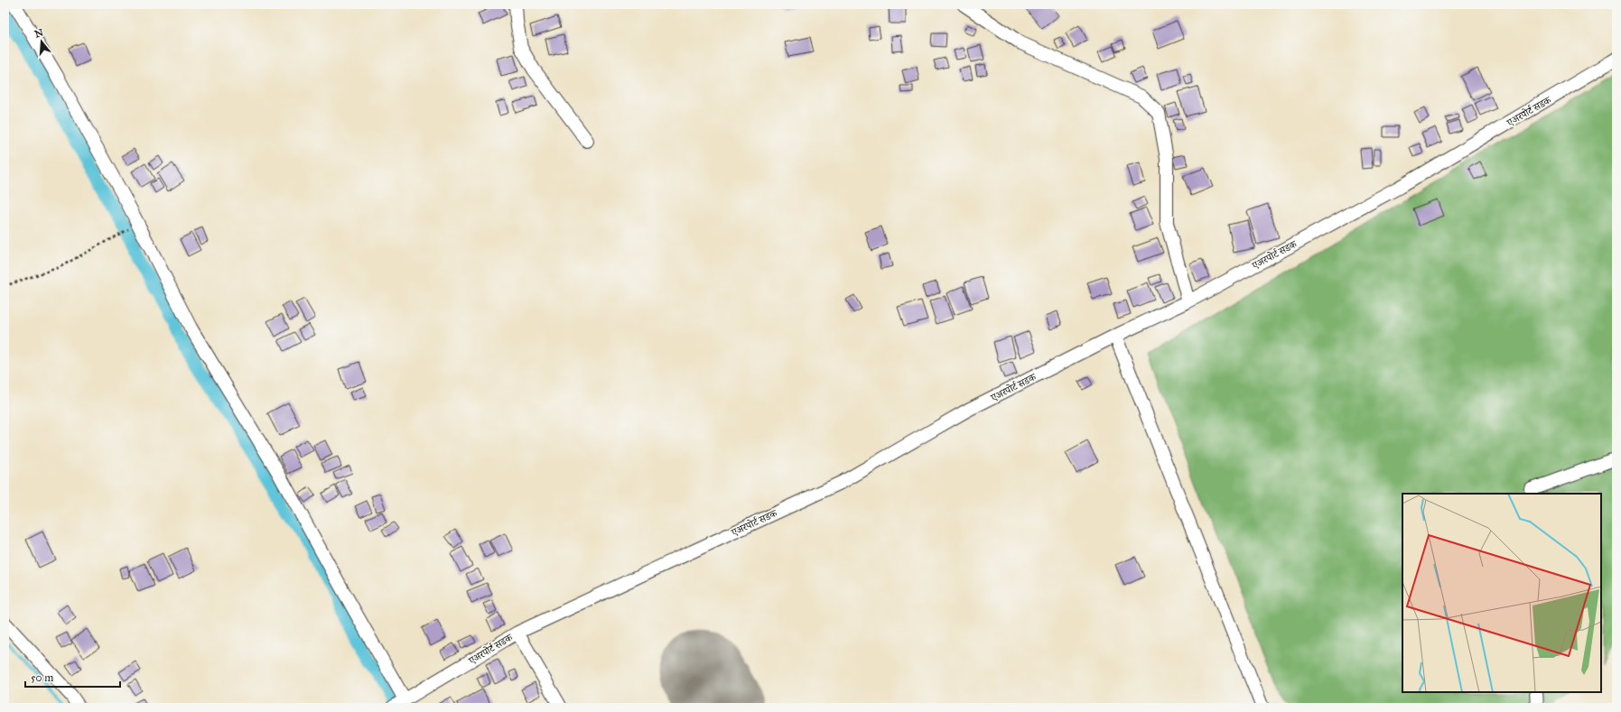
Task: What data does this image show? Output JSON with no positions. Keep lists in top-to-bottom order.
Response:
{
  "streets": {
    "street": ["एअरपोर्ट सडक"]
  },
  "scale_bar": "50 m",
  "north": "top"
}
